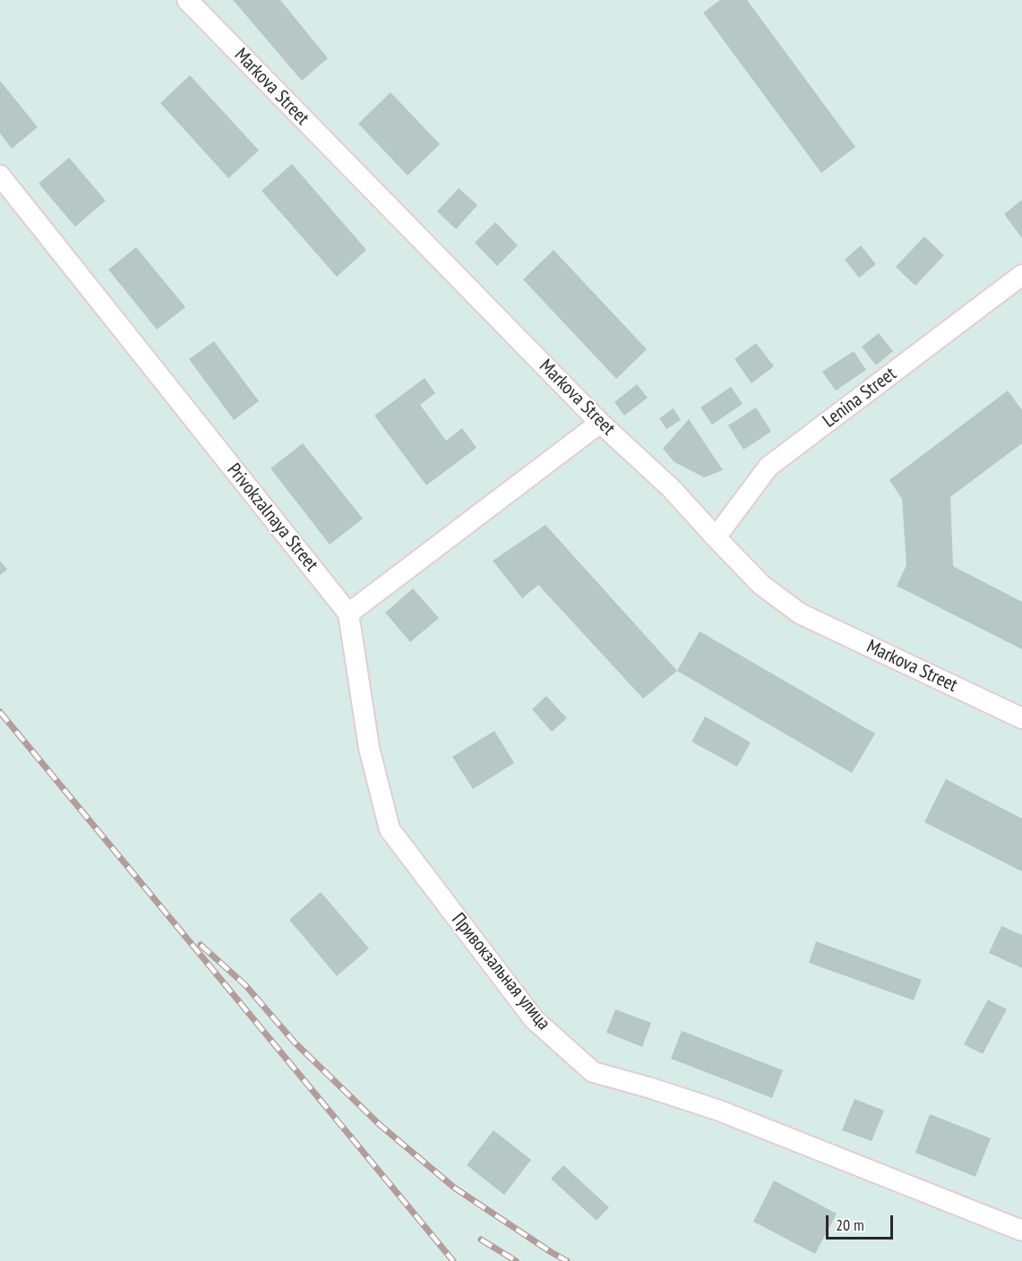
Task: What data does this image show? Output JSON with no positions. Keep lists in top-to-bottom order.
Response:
{
  "streets": {
    "street": [
      "Markova Street",
      "Lenina Street",
      "Privokzalnaya Street",
      "Привокзальная улица"
    ]
  },
  "crossings": [
    ["Markova Street", "Lenina Street"],
    ["Privokzalnaya Street", "Привокзальная улица"]
  ],
  "scale_bar": "20 m"
}
